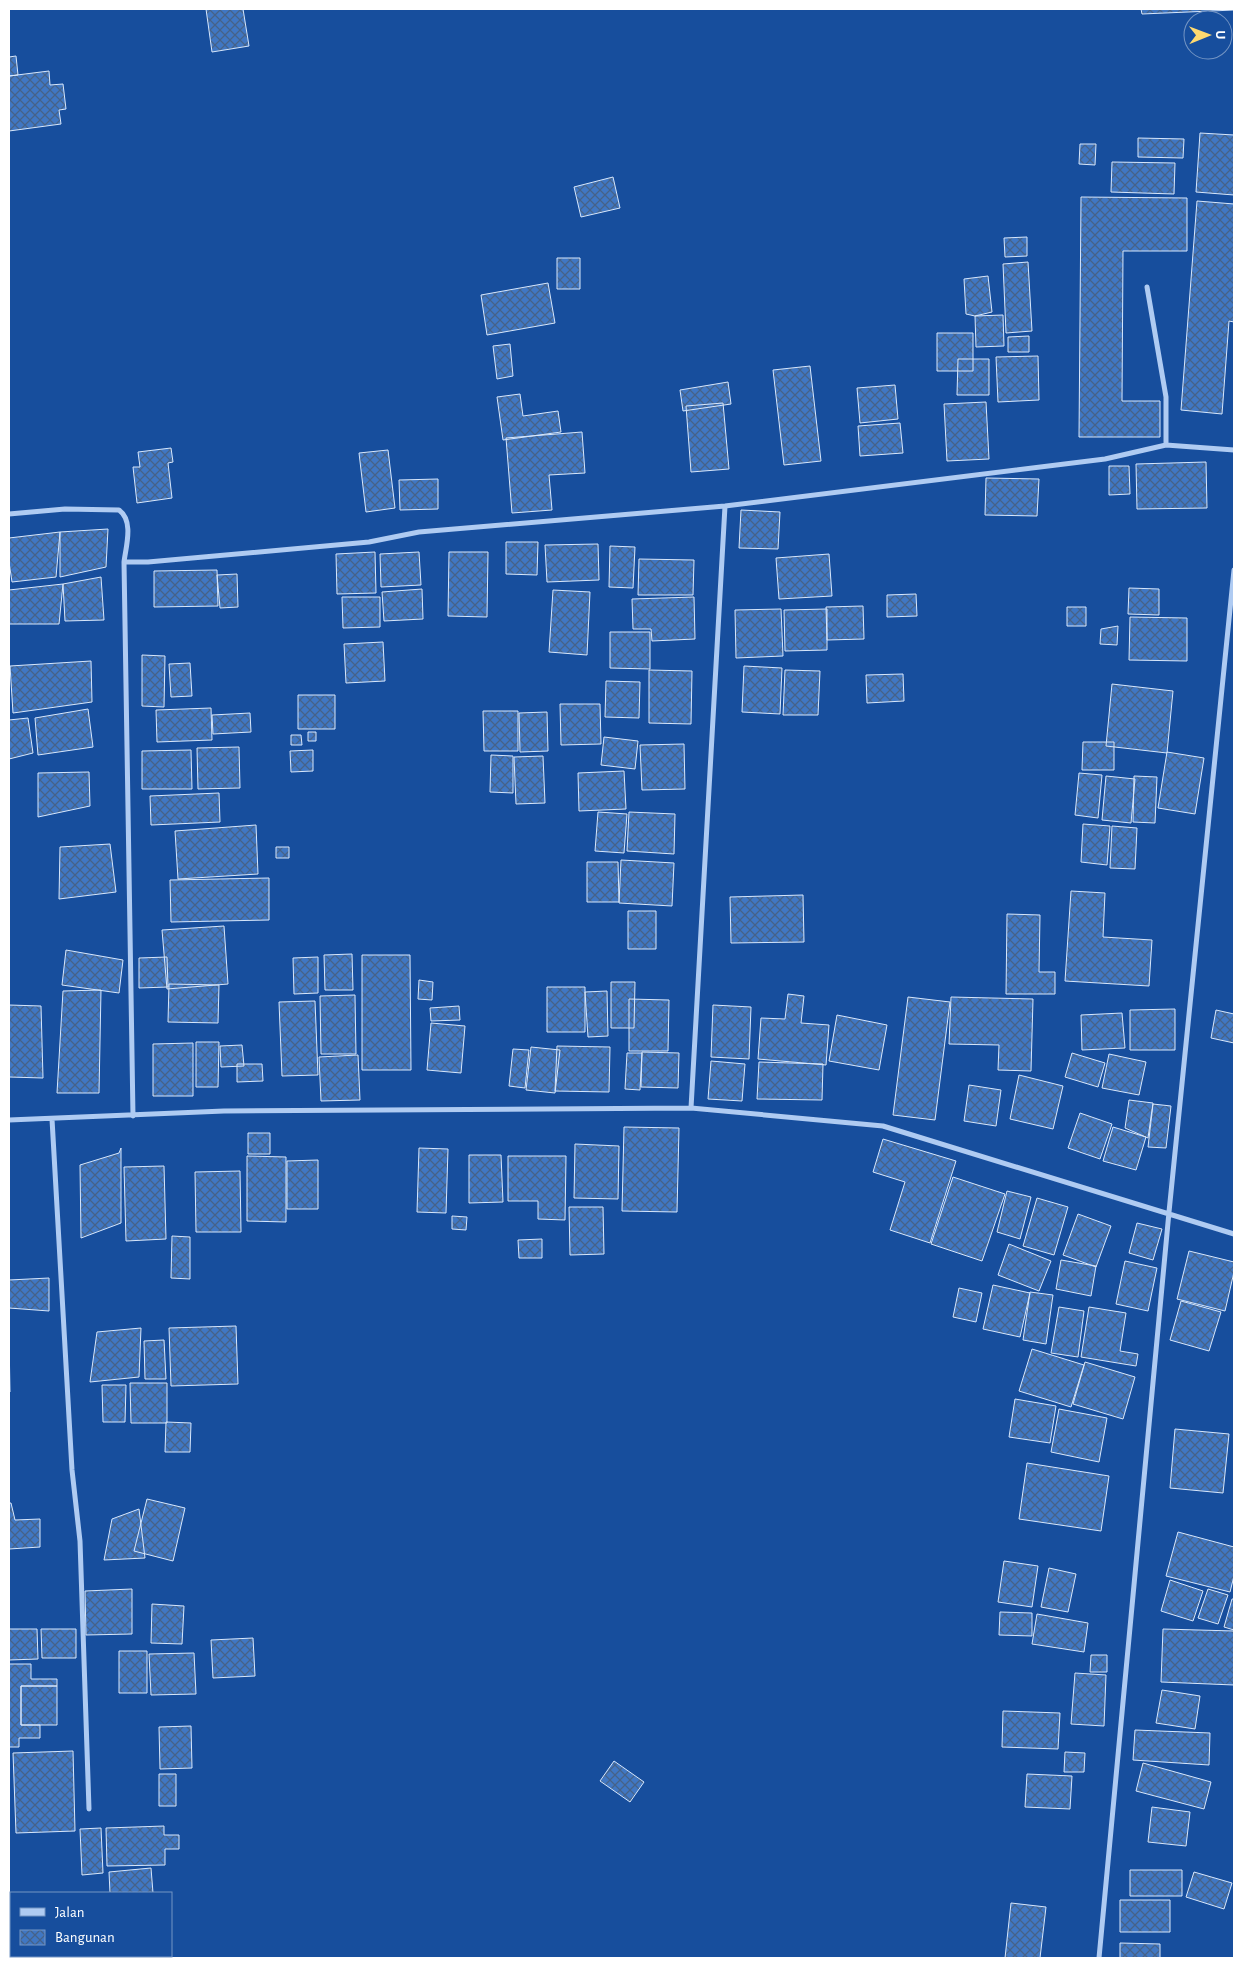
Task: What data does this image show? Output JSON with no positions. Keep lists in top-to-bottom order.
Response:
{
  "legend": ["Jalan", "Bangunan"],
  "north": "right"
}
